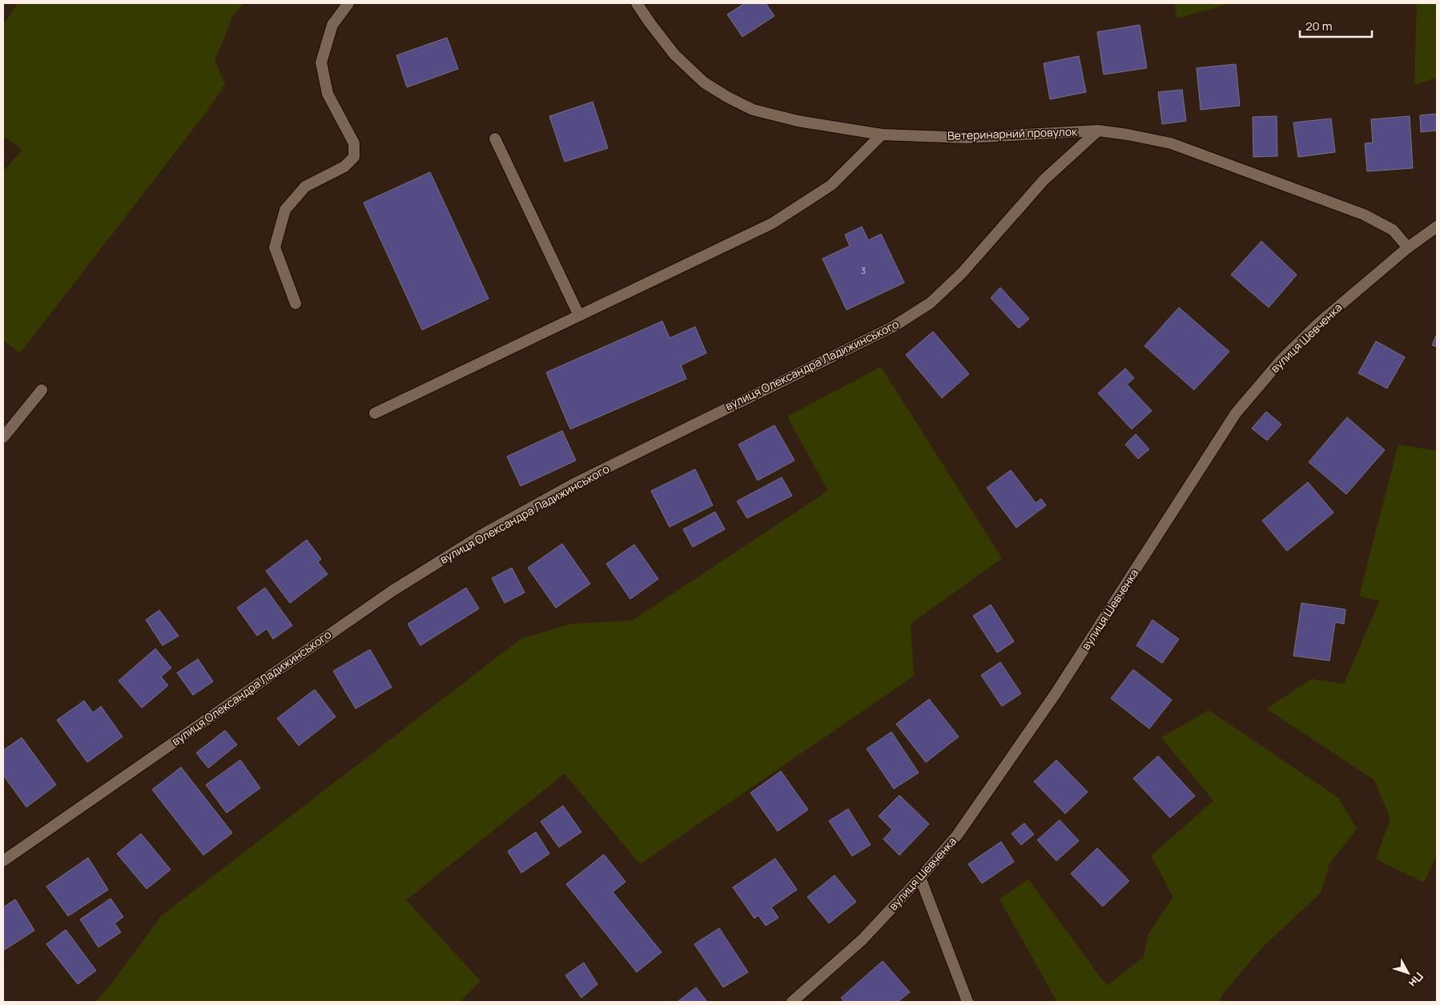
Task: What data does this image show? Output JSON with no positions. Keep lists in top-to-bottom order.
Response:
{
  "streets": {
    "street": ["Ветеринарний провулок", "вулиця Шевченка", "вулиця Олександра Ладижинського"]
  },
  "crossings": [
    ["Ветеринарний провулок", "вулиця Шевченка"],
    ["Ветеринарний провулок", "вулиця Олександра Ладижинського"]
  ],
  "house_numbers": ["3"],
  "scale_bar": "20 m",
  "north": "bottom right"
}
